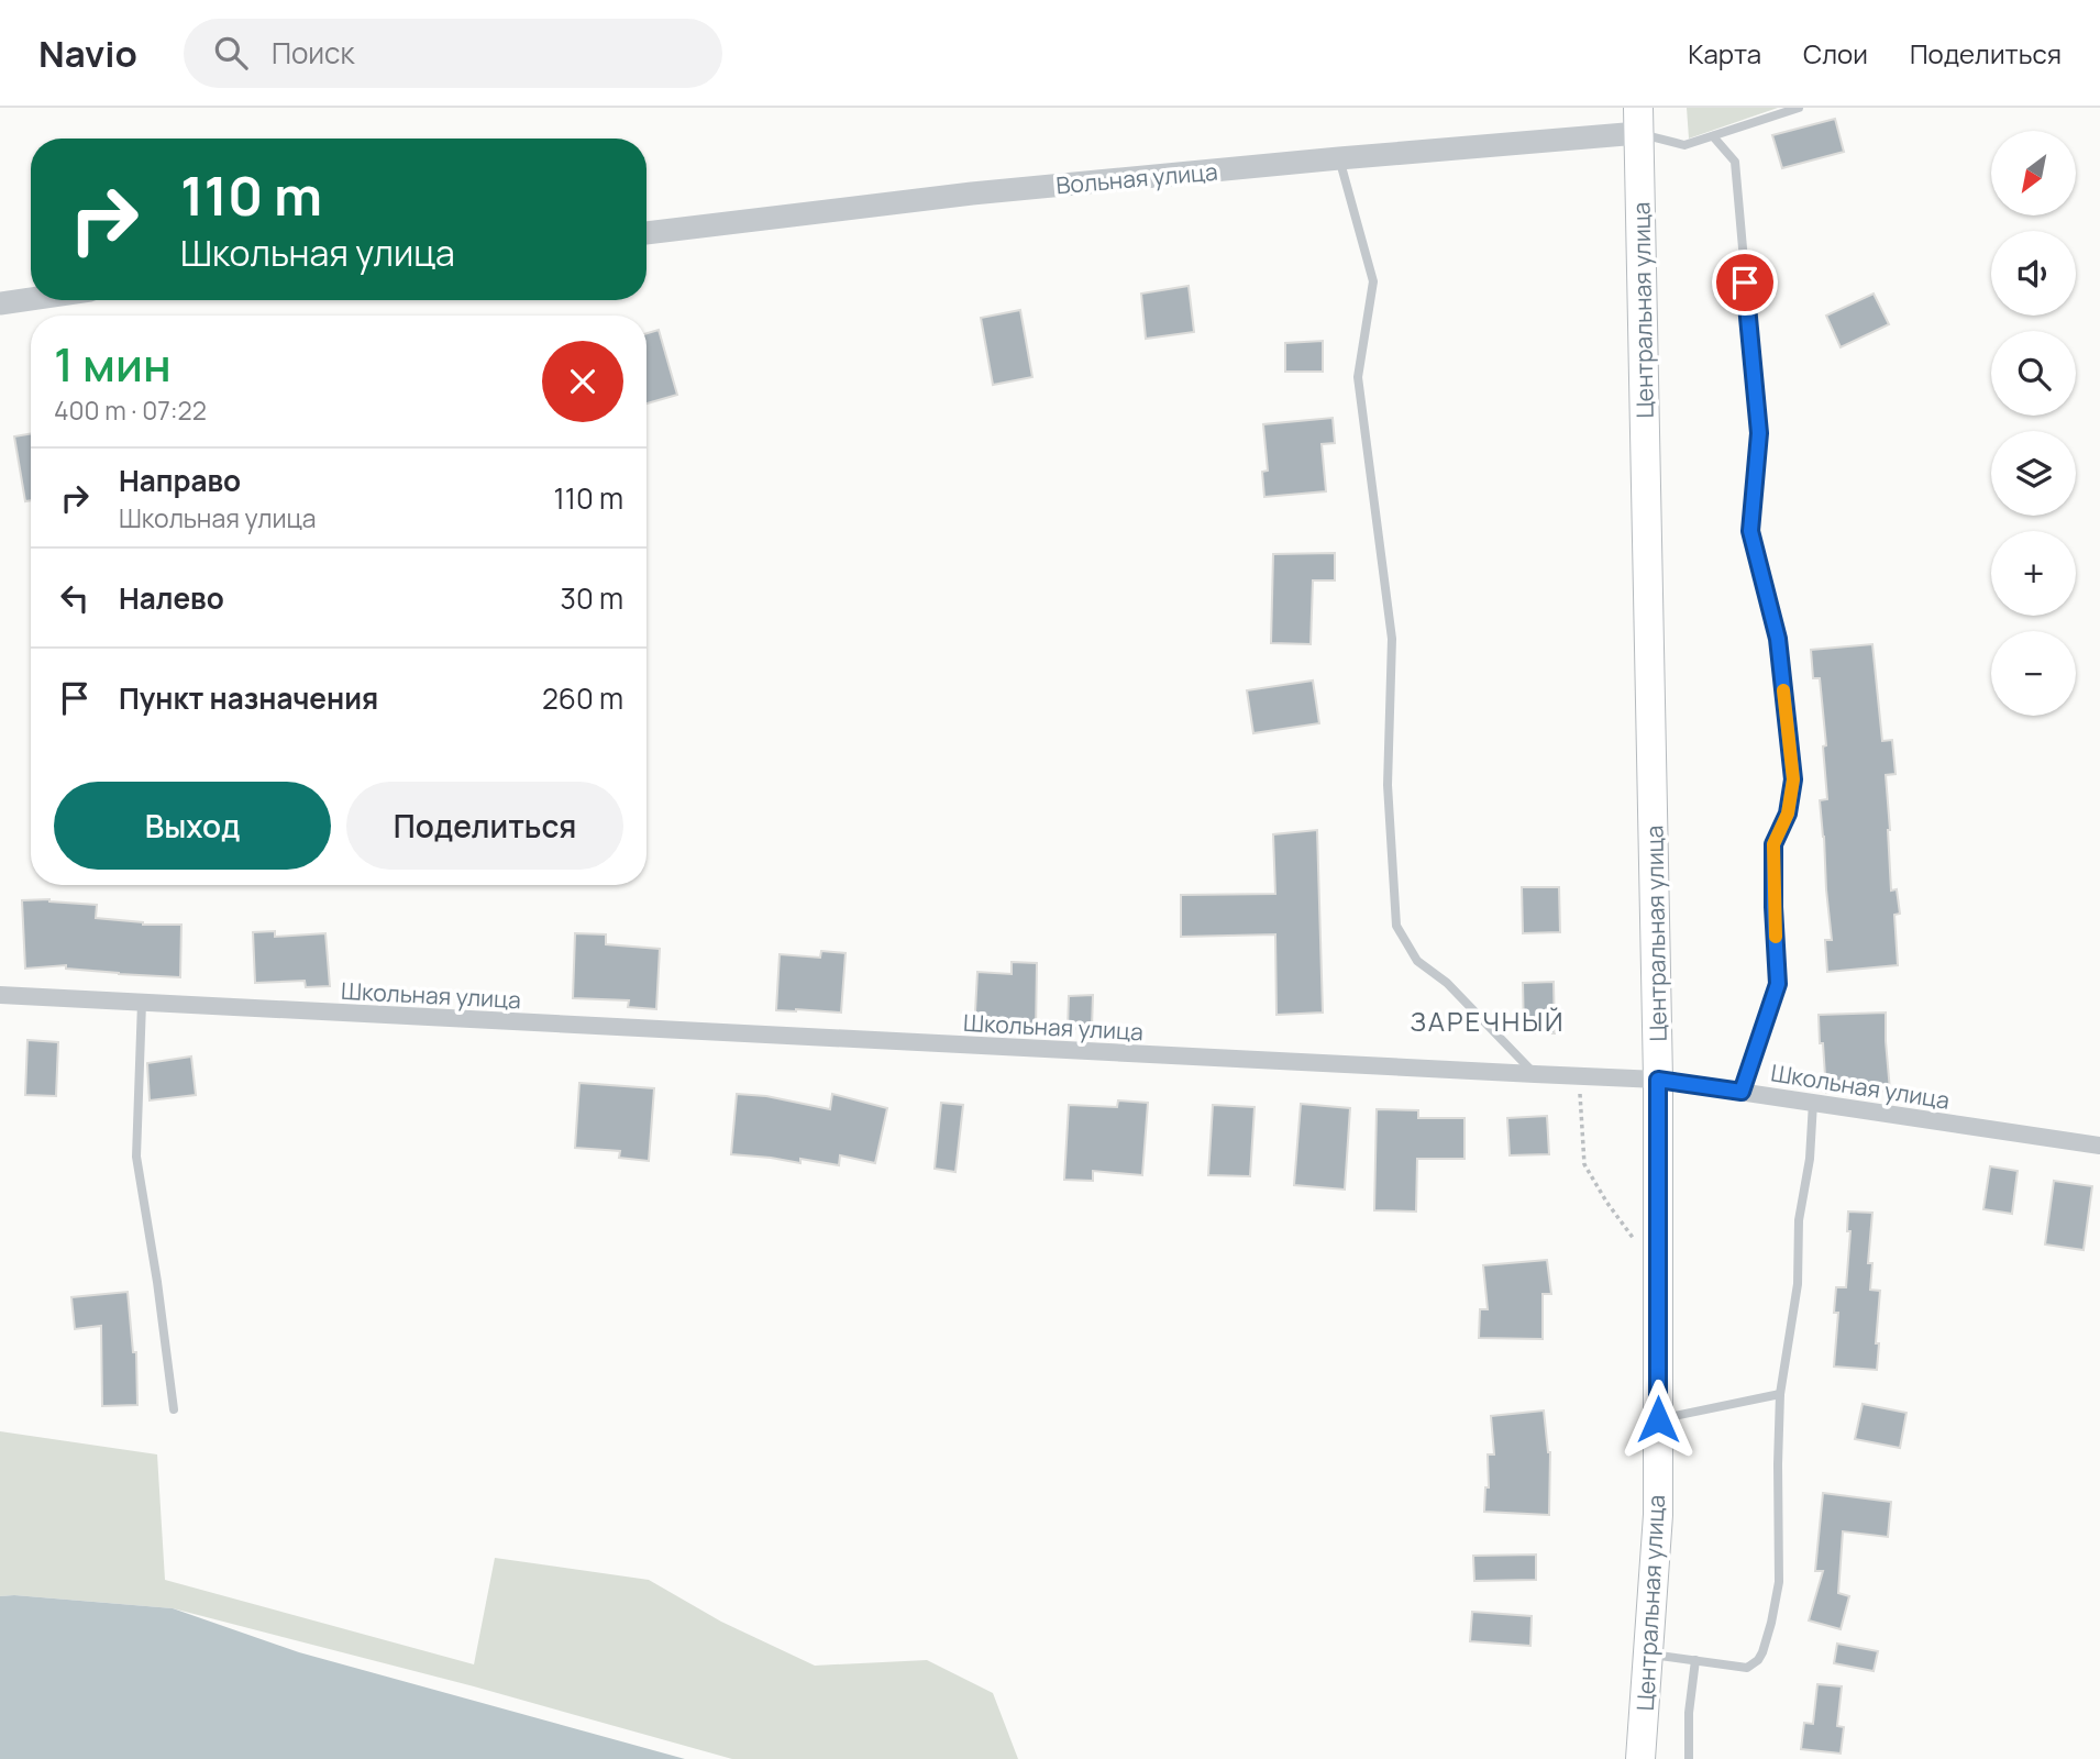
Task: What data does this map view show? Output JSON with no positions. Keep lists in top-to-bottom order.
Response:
{
  "streets": {
    "main road": ["Центральная улица"],
    "street": ["Вольная улица", "Школьная улица"]
  },
  "crossings": [
    ["Вольная улица", "Центральная улица"],
    ["Центральная улица", "Школьная улица"]
  ],
  "districts": ["ЗАРЕЧНЫЙ"],
  "north": "bottom left",
  "page": {
    "header": "Navio",
    "search": "Поиск",
    "nav": ["Карта", "Слои", "Поделиться"],
    "map_buttons": ["+", "−"],
    "turn": ["110 m", "Школьная улица"],
    "heading": ["1 мин", "400 m · 07:22"],
    "list": [
      {
        "name": "Направо",
        "note": "Школьная улица",
        "value": "110 m"
      },
      {
        "name": "Налево",
        "value": "30 m"
      },
      {
        "name": "Пункт назначения",
        "value": "260 m"
      }
    ],
    "buttons": ["Выход", "Поделиться"]
  }
}
